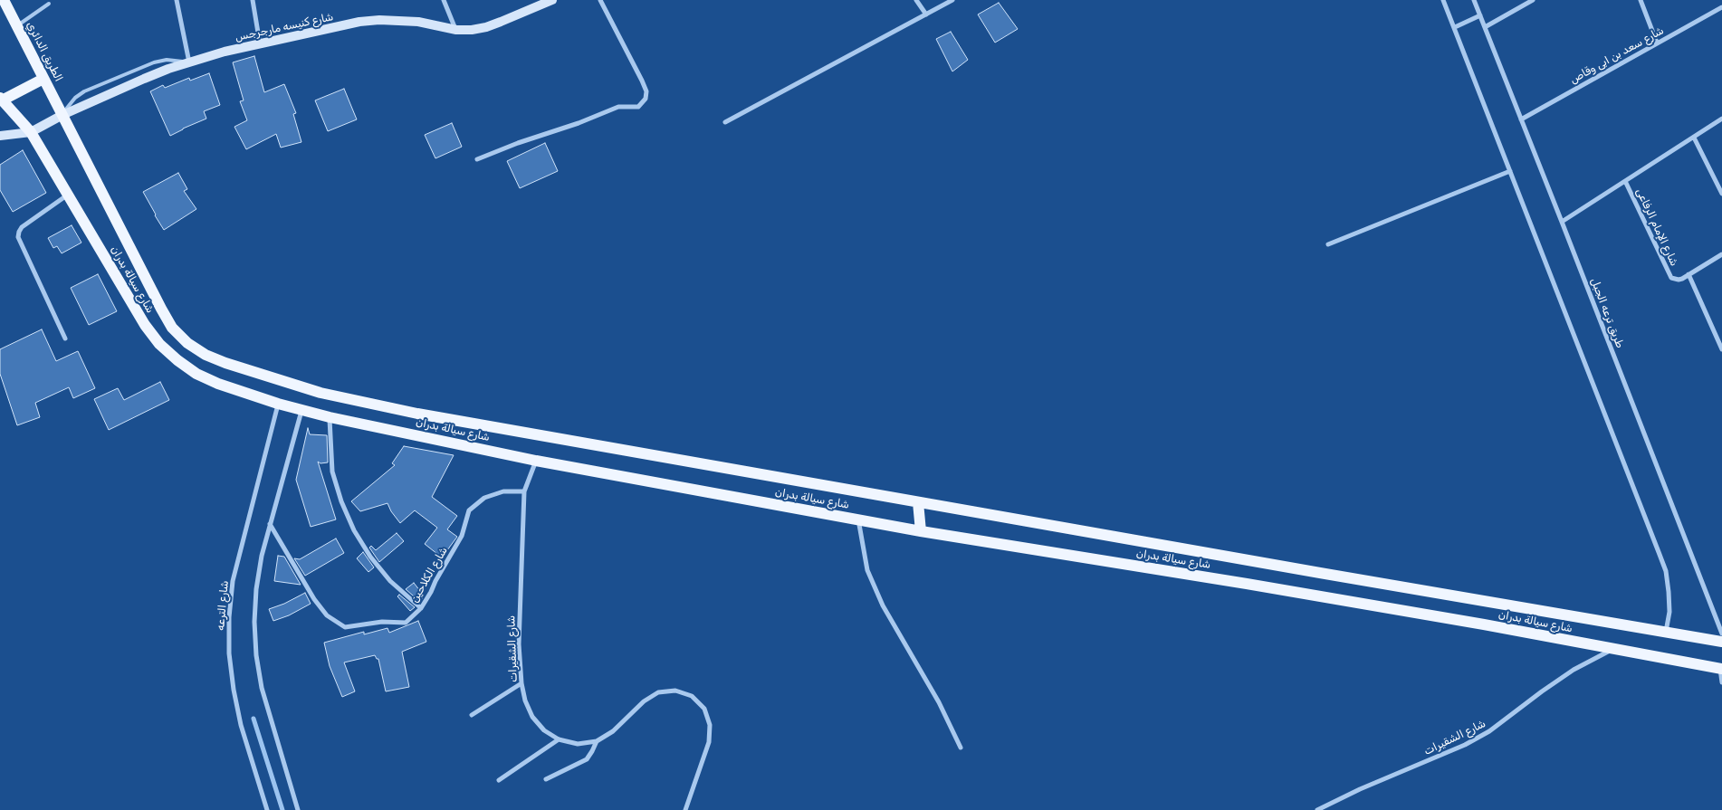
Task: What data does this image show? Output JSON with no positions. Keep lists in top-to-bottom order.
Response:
{
  "streets": {
    "main road": ["الطريق الدائري", "شارع سيالة بدران"],
    "street": [
      "شارع كنيسه مارجرجس",
      "شارع سعد بن ابى وقاص",
      "شارع الإمام الرفاعى",
      "طريق ترعه الجبل",
      "شارع الكلاحين",
      "شارع الترعه",
      "شارع الشقيرات"
    ]
  },
  "crossings": [
    ["شارع كنيسه مارجرجس", "الطريق الدائري"],
    ["شارع كنيسه مارجرجس", "شارع سيالة بدران"],
    ["الطريق الدائري", "شارع سيالة بدران"],
    ["شارع سعد بن ابى وقاص", "طريق ترعه الجبل"],
    ["شارع سيالة بدران", "شارع الترعه"],
    ["شارع سيالة بدران", "شارع الشقيرات"],
    ["شارع الكلاحين", "شارع الشقيرات"]
  ]
}
